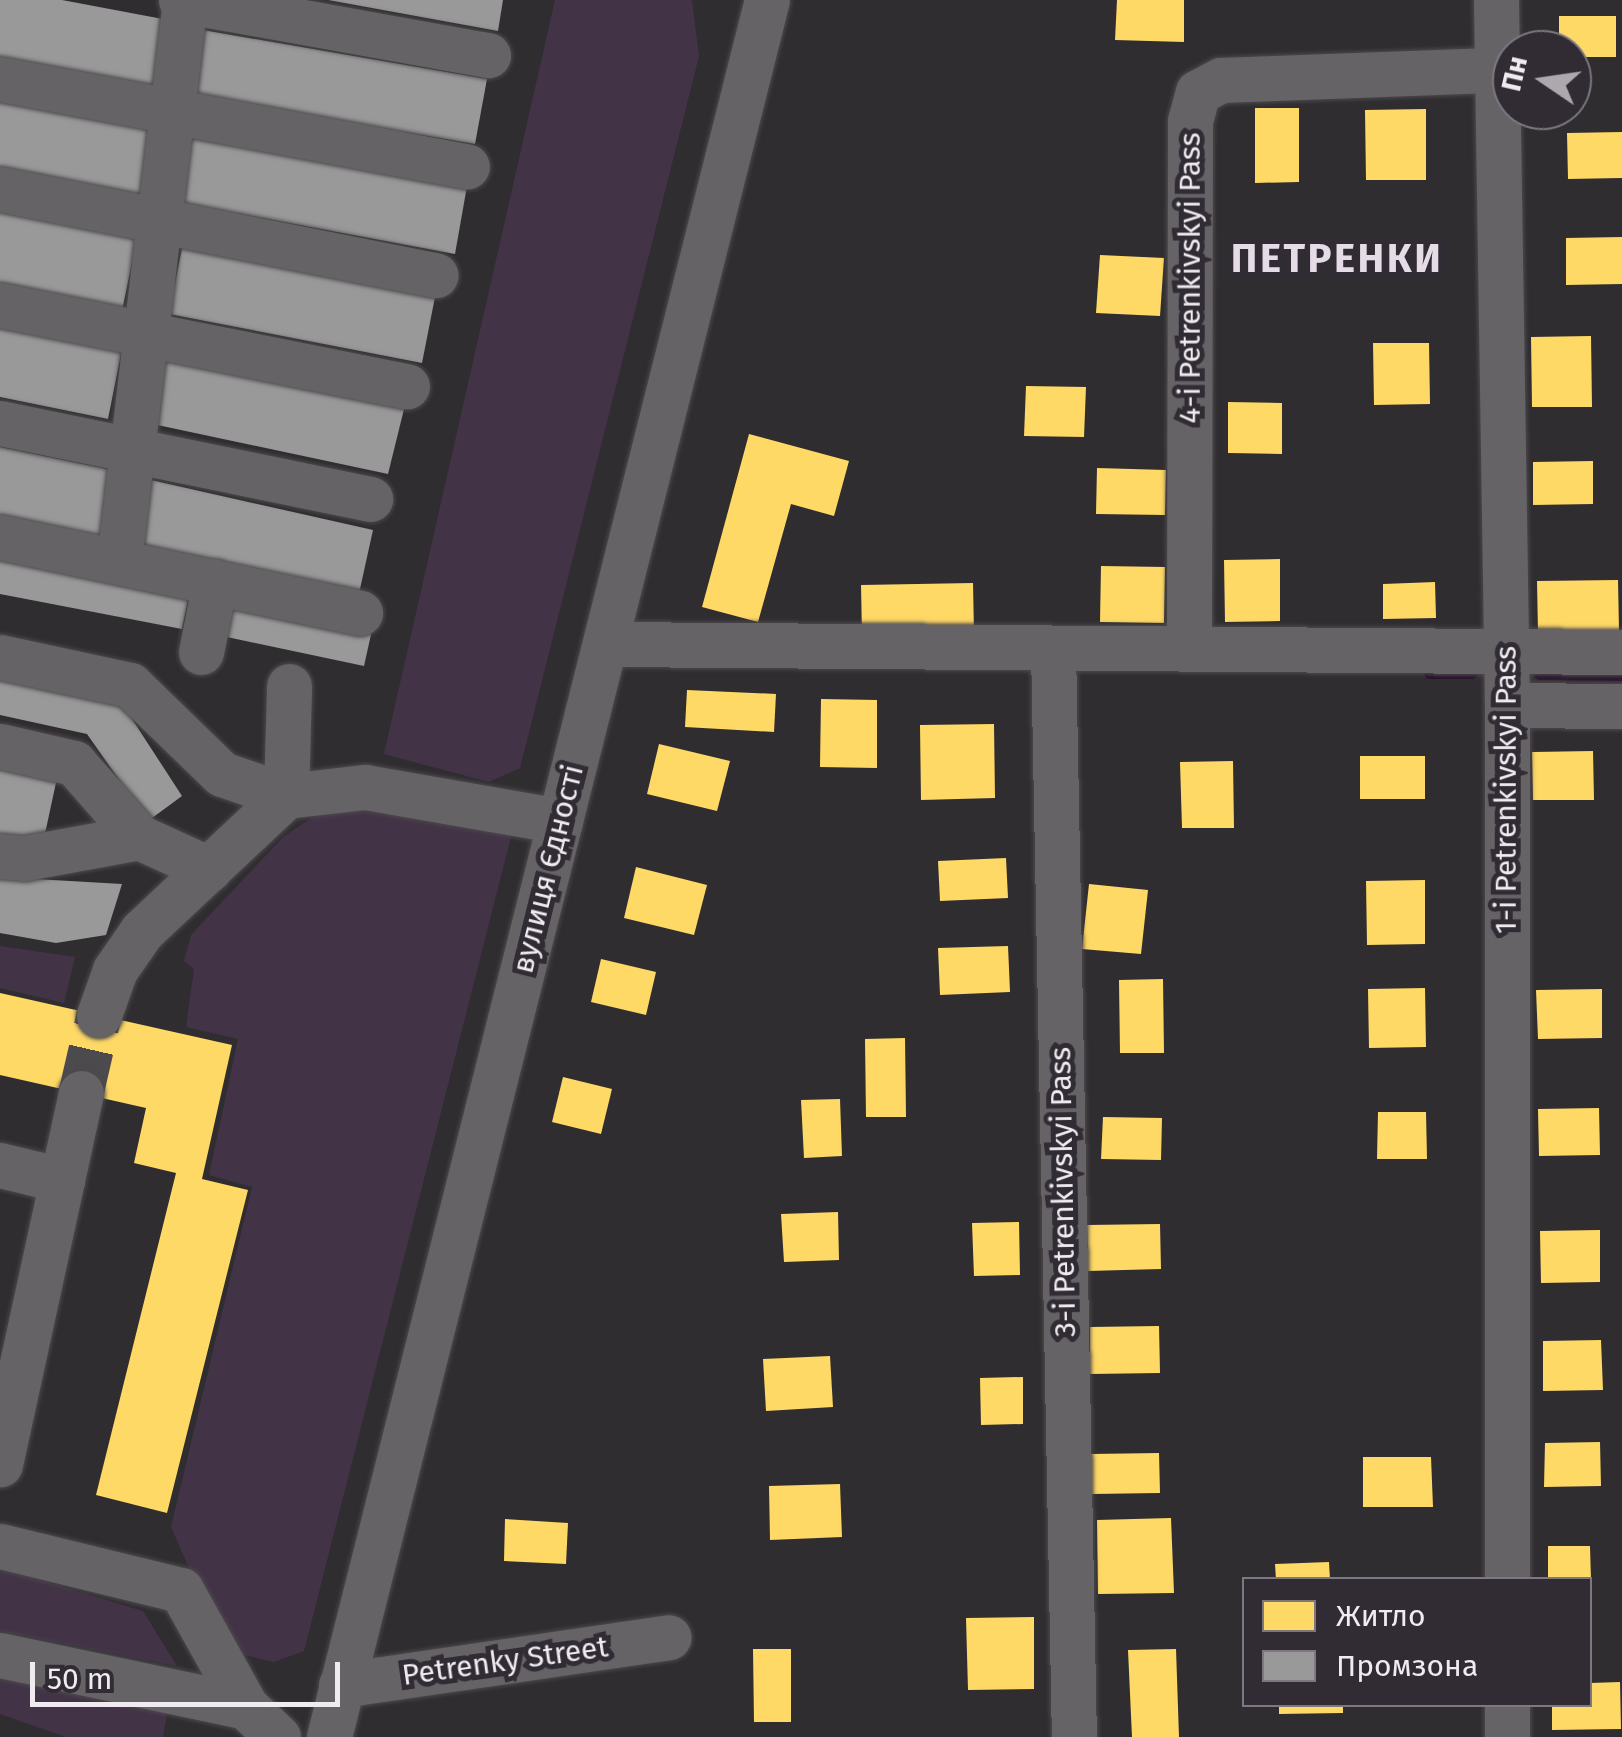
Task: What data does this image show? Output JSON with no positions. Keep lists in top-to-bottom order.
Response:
{
  "streets": {
    "street": [
      "4-i Petrenkivskyi Pass",
      "1-i Petrenkivskyi Pass",
      "вулиця Єдності",
      "3-i Petrenkivskyi Pass",
      "Petrenky Street"
    ]
  },
  "crossings": [
    ["вулиця Єдності", "Petrenky Street"]
  ],
  "districts": ["ПЕТРЕНКИ"],
  "legend": ["Житло", "Промзона"],
  "scale_bar": "50 m",
  "north": "left"
}
